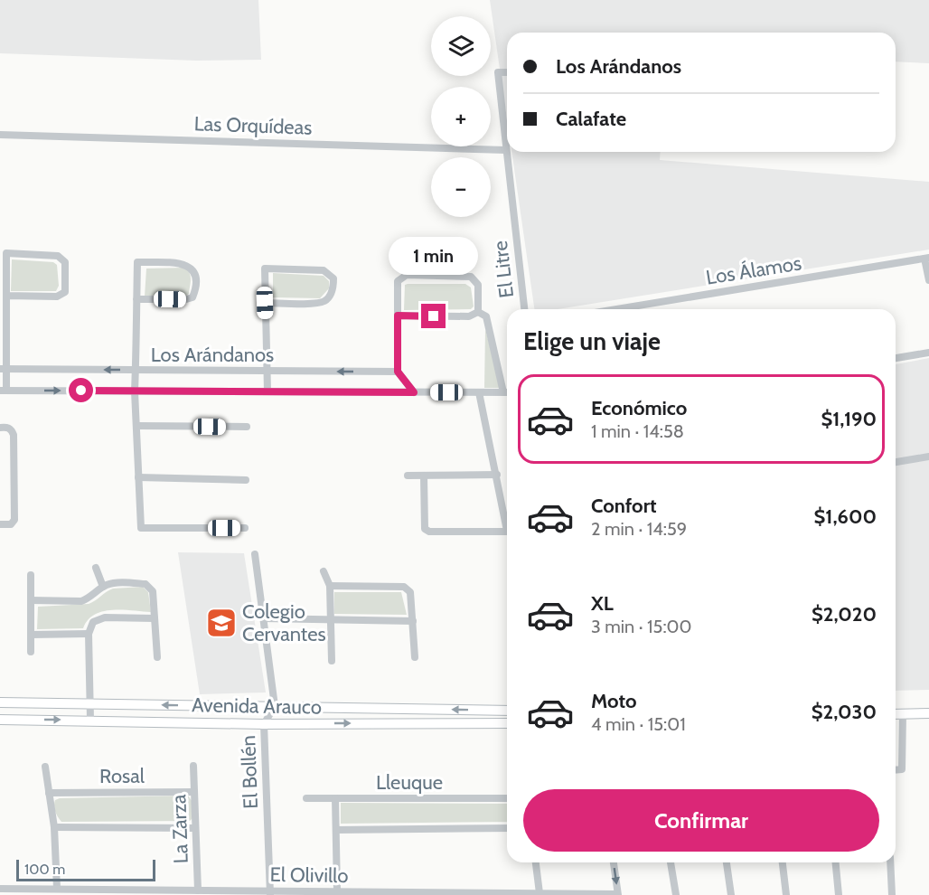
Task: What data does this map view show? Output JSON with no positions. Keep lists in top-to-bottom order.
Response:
{
  "streets": {
    "street": [
      "Las Orquídeas",
      "El Litre",
      "Los Álamos",
      "Los Arándanos",
      "Avenida Arauco",
      "El Bollén",
      "Rosal",
      "Lleuque",
      "La Zarza",
      "El Olivillo"
    ]
  },
  "crossings": [
    ["Las Orquídeas", "El Litre"],
    ["Avenida Arauco", "El Bollén"],
    ["El Bollén", "El Olivillo"],
    ["Rosal", "La Zarza"],
    ["La Zarza", "El Olivillo"]
  ],
  "places": {
    "school or university": ["Colegio Cervantes"]
  },
  "scale_bar": "100 m",
  "page": {
    "map_buttons": ["+", "−"],
    "banner": ["Los Arándanos", "Calafate"],
    "bubble": "1 min",
    "heading": "Elige un viaje",
    "list": [
      {
        "name": "Económico",
        "note": "1 min · 14:58",
        "value": "$1,190"
      },
      {
        "name": "Confort",
        "note": "2 min · 14:59",
        "value": "$1,600"
      },
      {
        "name": "XL",
        "note": "3 min · 15:00",
        "value": "$2,020"
      },
      {
        "name": "Moto",
        "note": "4 min · 15:01",
        "value": "$2,030"
      }
    ],
    "buttons": "Confirmar",
    "scale": "100 m"
  }
}
